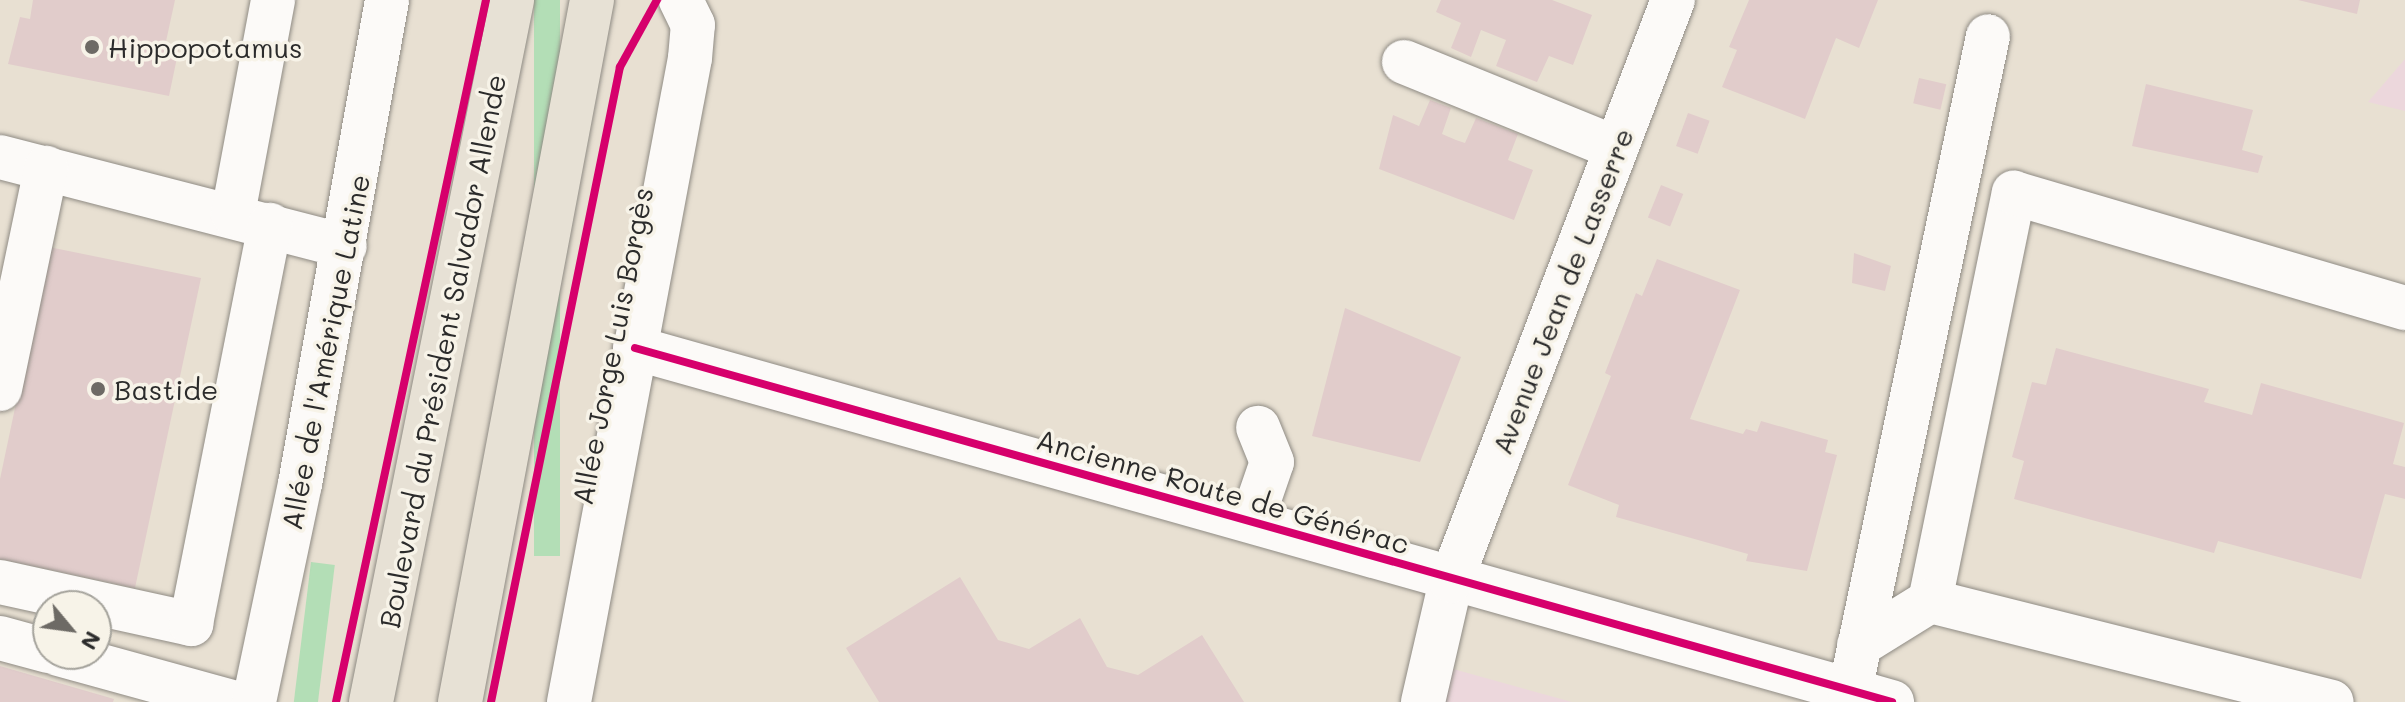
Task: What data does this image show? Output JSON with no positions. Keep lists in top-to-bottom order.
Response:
{
  "streets": {
    "main road": ["Boulevard du Président Salvador Allende"],
    "street": [
      "Avenue Jean de Lasserre",
      "Allée Jorge Luis Borgès",
      "Allée de l'Amérique Latine",
      "Ancienne Route de Générac"
    ]
  },
  "crossings": [
    ["Avenue Jean de Lasserre", "Ancienne Route de Générac"],
    ["Allée Jorge Luis Borgès", "Ancienne Route de Générac"]
  ],
  "places": ["Hippopotamus", "Bastide"],
  "north": "bottom right"
}
